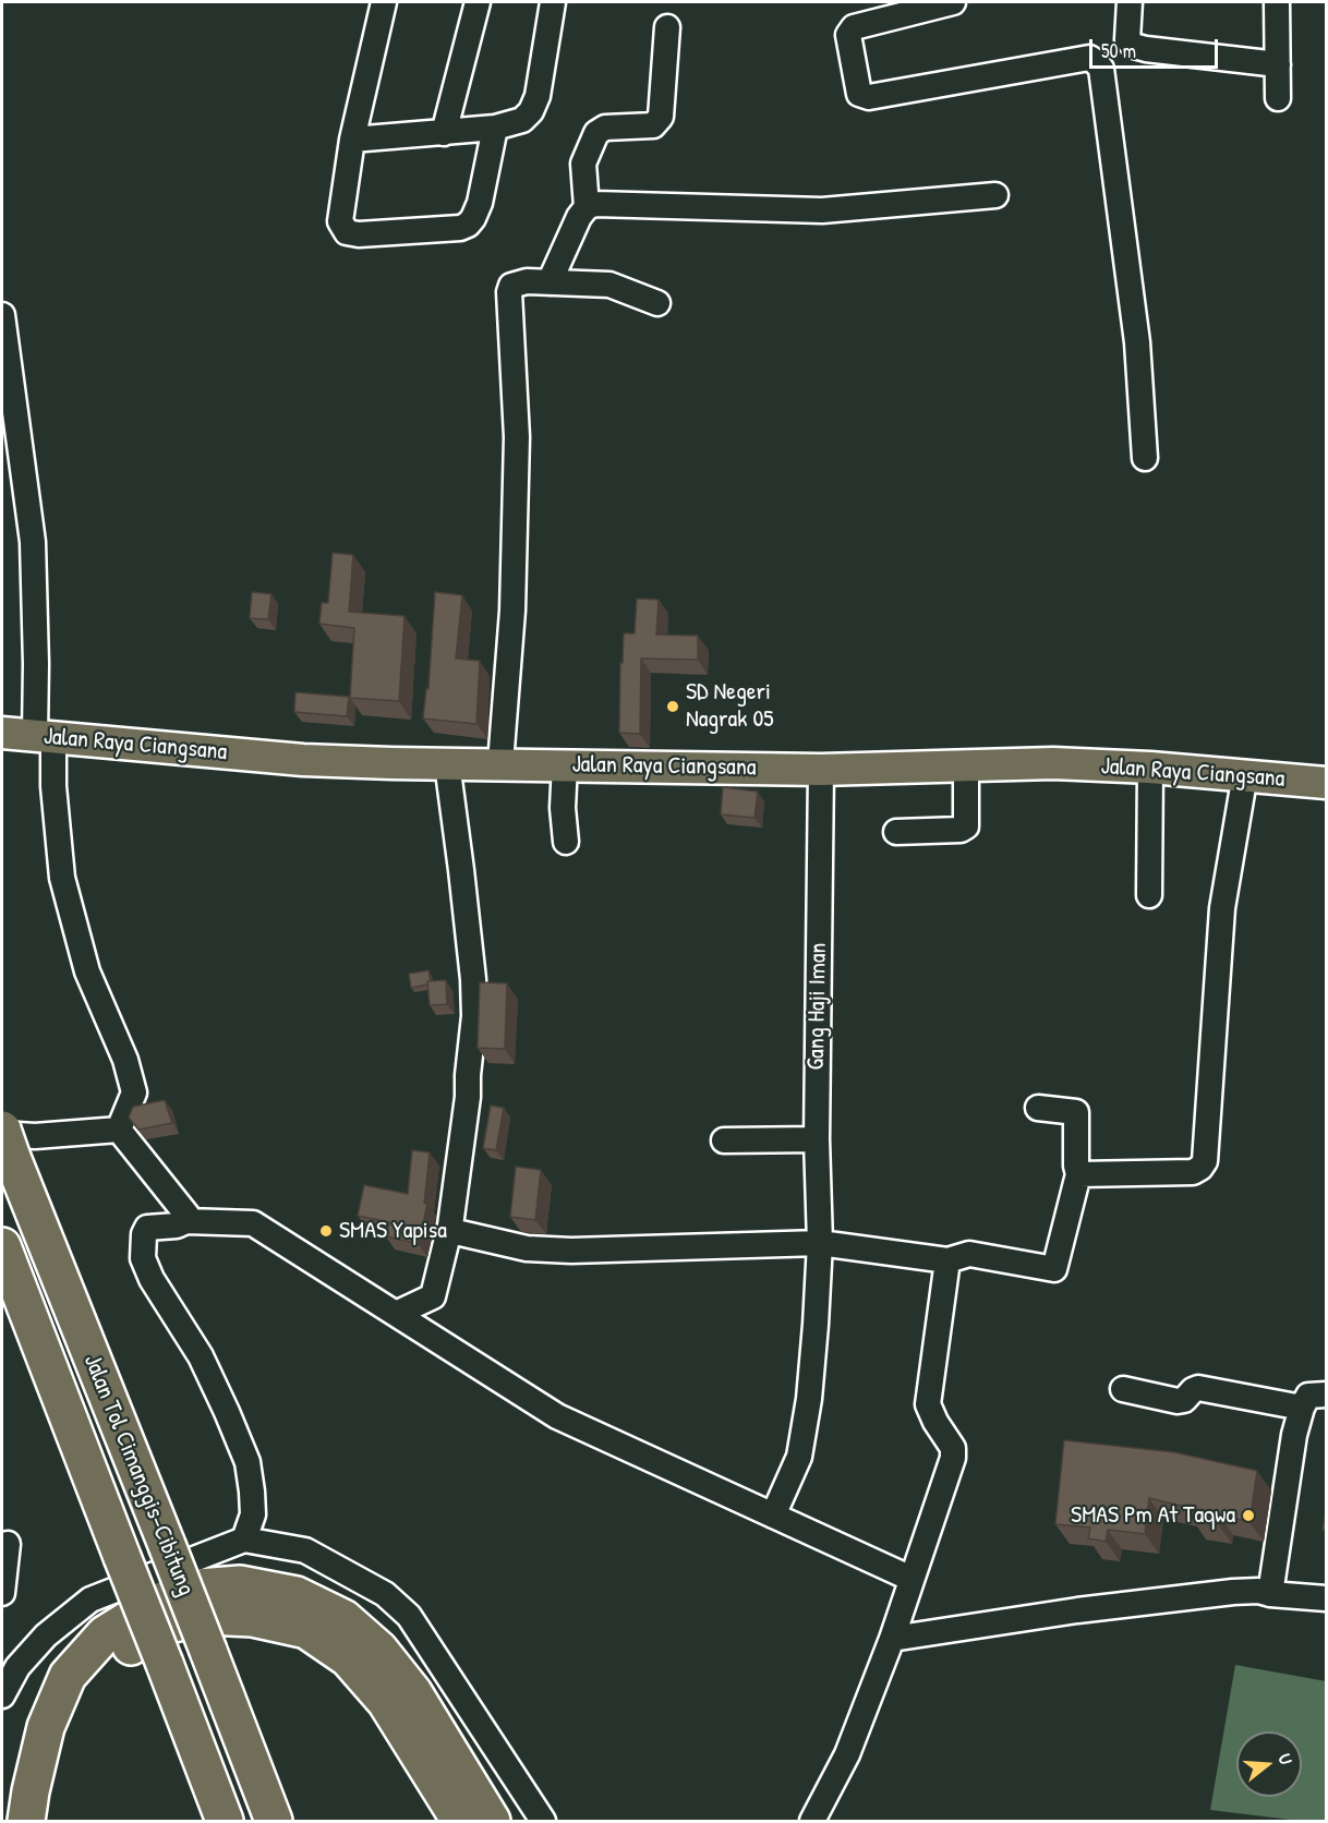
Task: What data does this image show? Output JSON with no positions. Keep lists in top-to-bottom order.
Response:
{
  "streets": {
    "highway": ["Jalan Tol Cimanggis–Cibitung"],
    "main road": ["Jalan Raya Ciangsana"],
    "street": ["Gang Haji Iman"]
  },
  "crossings": [
    ["Jalan Raya Ciangsana", "Gang Haji Iman"]
  ],
  "places": ["SD Negeri Nagrak 05", "SMAS Yapisa", "SMAS Pm At Taqwa"],
  "scale_bar": "50 m",
  "north": "right"
}
